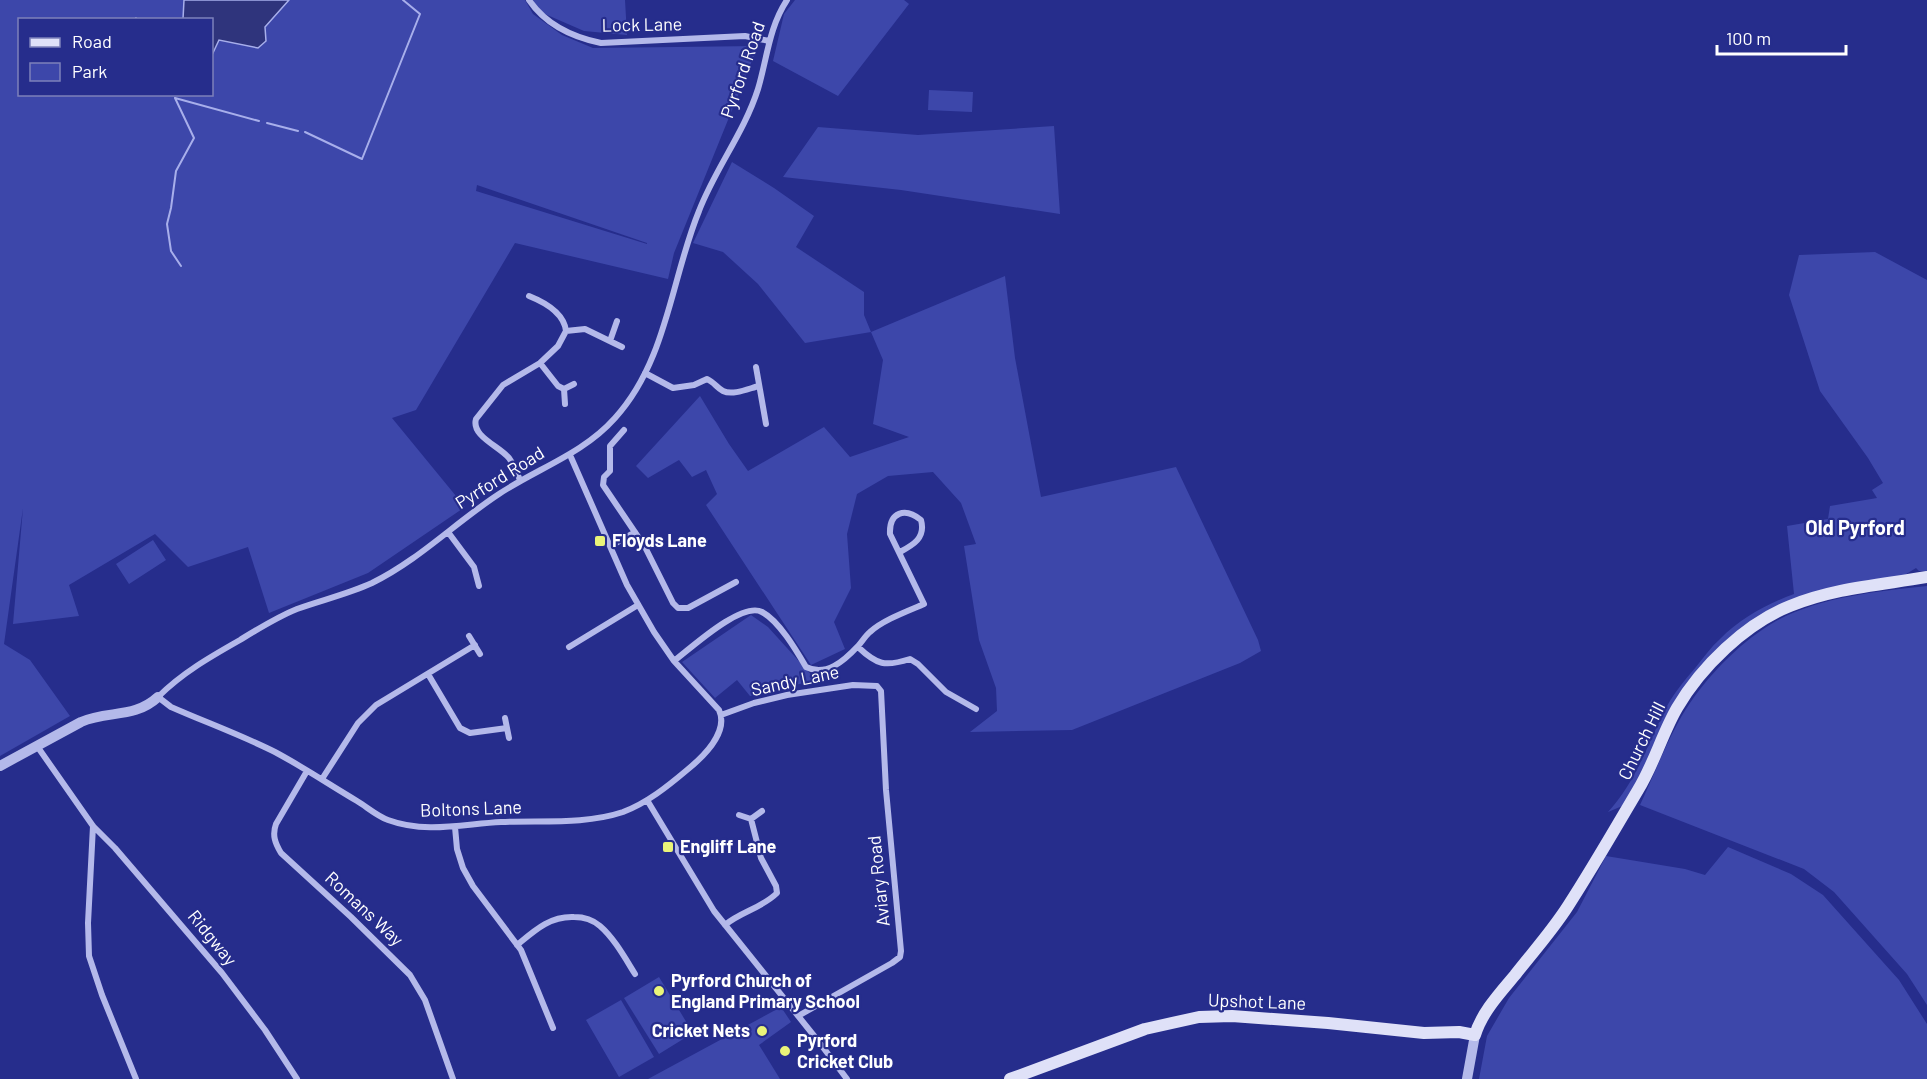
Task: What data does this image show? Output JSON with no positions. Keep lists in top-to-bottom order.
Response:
{
  "streets": {
    "main road": ["Church Hill", "Upshot Lane"],
    "street": [
      "Lock Lane",
      "Pyrford Road",
      "Sandy Lane",
      "Boltons Lane",
      "Aviary Road",
      "Romans Way",
      "Ridgway"
    ]
  },
  "crossings": [
    ["Lock Lane", "Pyrford Road"],
    ["Pyrford Road", "Boltons Lane"],
    ["Pyrford Road", "Ridgway"],
    ["Sandy Lane", "Boltons Lane"],
    ["Sandy Lane", "Aviary Road"],
    ["Church Hill", "Upshot Lane"],
    ["Boltons Lane", "Romans Way"]
  ],
  "districts": ["Old Pyrford"],
  "places": {
    "transit": ["Floyds Lane", "Engliff Lane"],
    "other": ["Pyrford Church of England Primary School", "Cricket Nets", "Pyrford Cricket Club"]
  },
  "legend": ["Road", "Park"],
  "scale_bar": "100 m"
}
